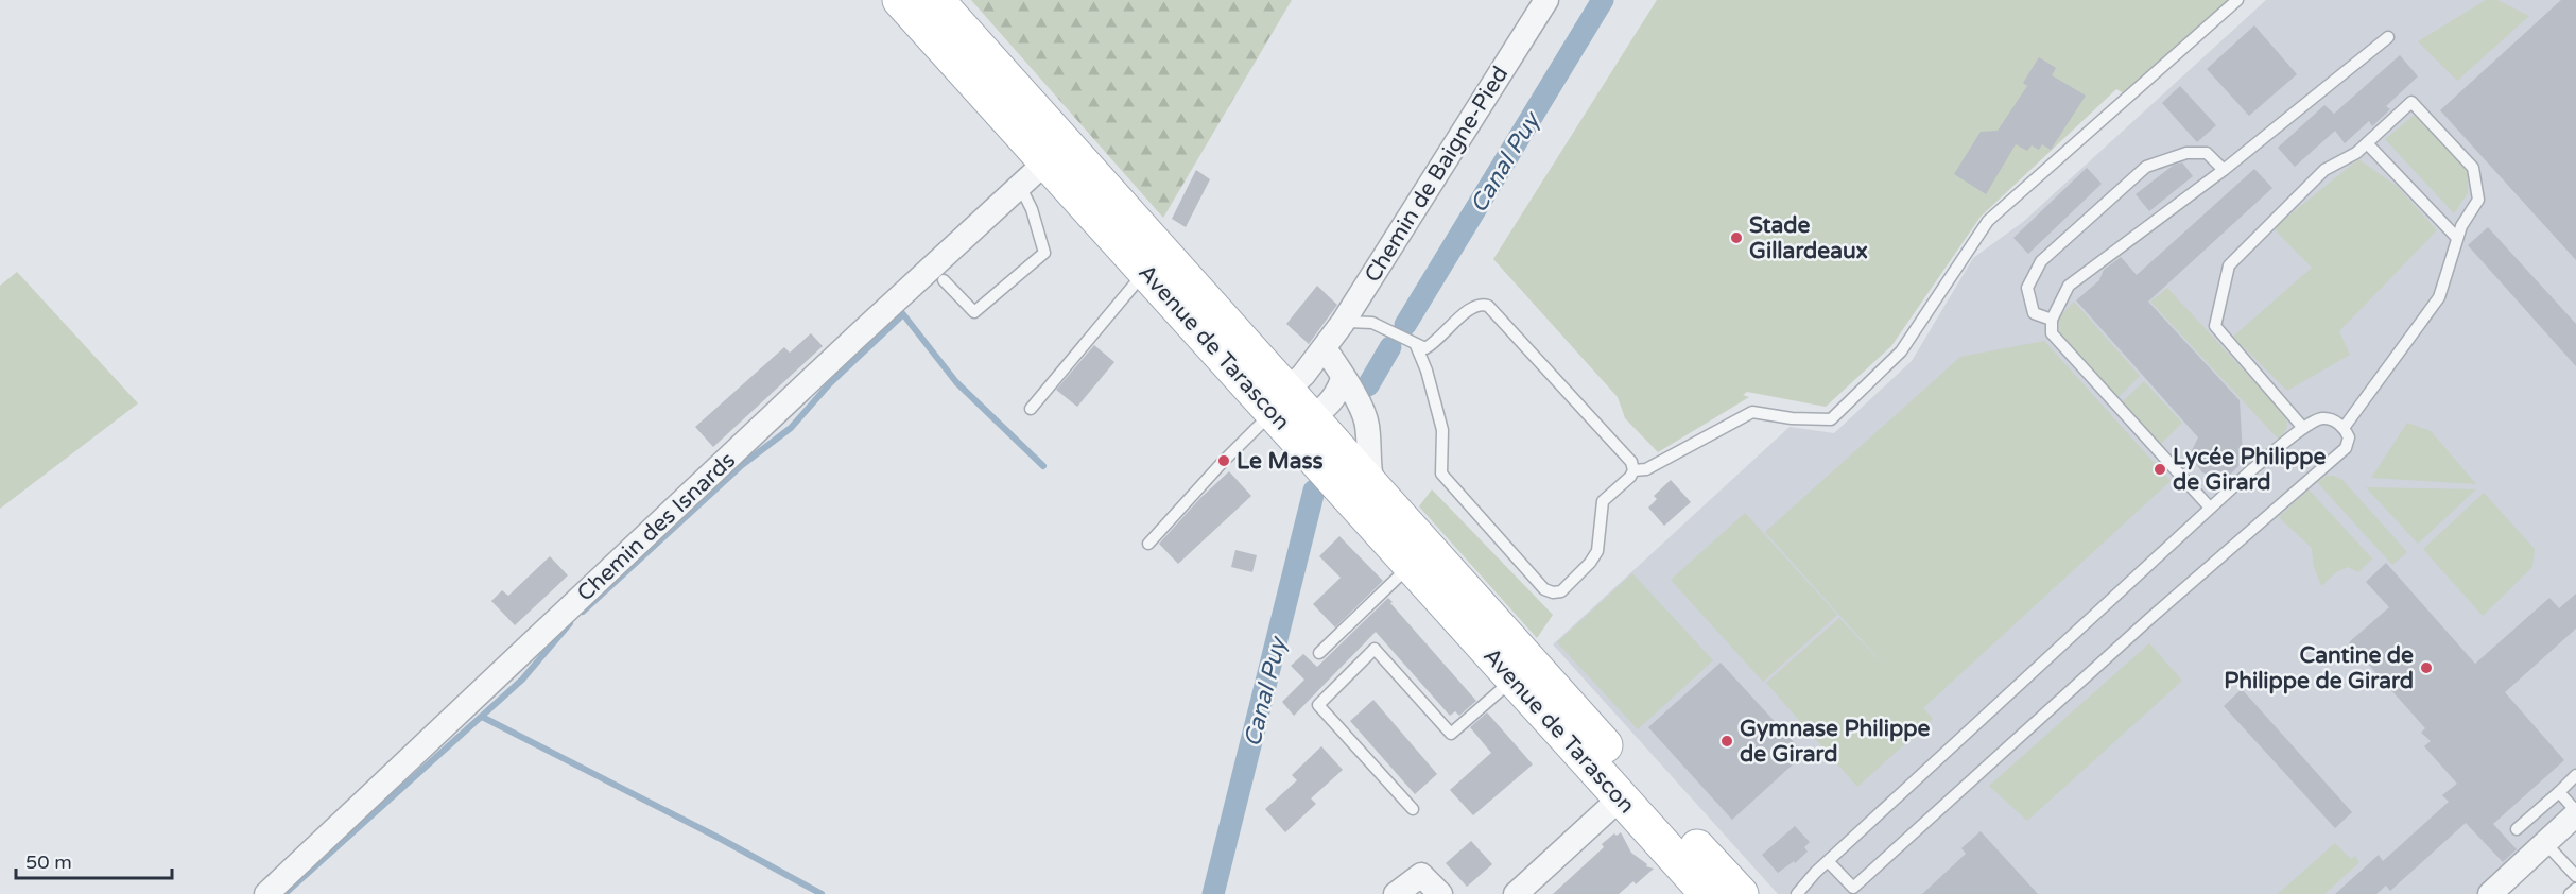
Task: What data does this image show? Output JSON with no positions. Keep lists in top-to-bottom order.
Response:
{
  "streets": {
    "main road": ["Avenue de Tarascon"],
    "street": ["Chemin de Baigne-Pied", "Chemin des Isnards"]
  },
  "crossings": [
    ["Chemin de Baigne-Pied", "Avenue de Tarascon"],
    ["Avenue de Tarascon", "Chemin des Isnards"]
  ],
  "water": ["Canal Puy"],
  "places": [
    "Stade Gillardeaux",
    "Le Mass",
    "Lycée Philippe de Girard",
    "Cantine de Philippe de Girard",
    "Gymnase Philippe de Girard"
  ],
  "scale_bar": "50 m"
}
